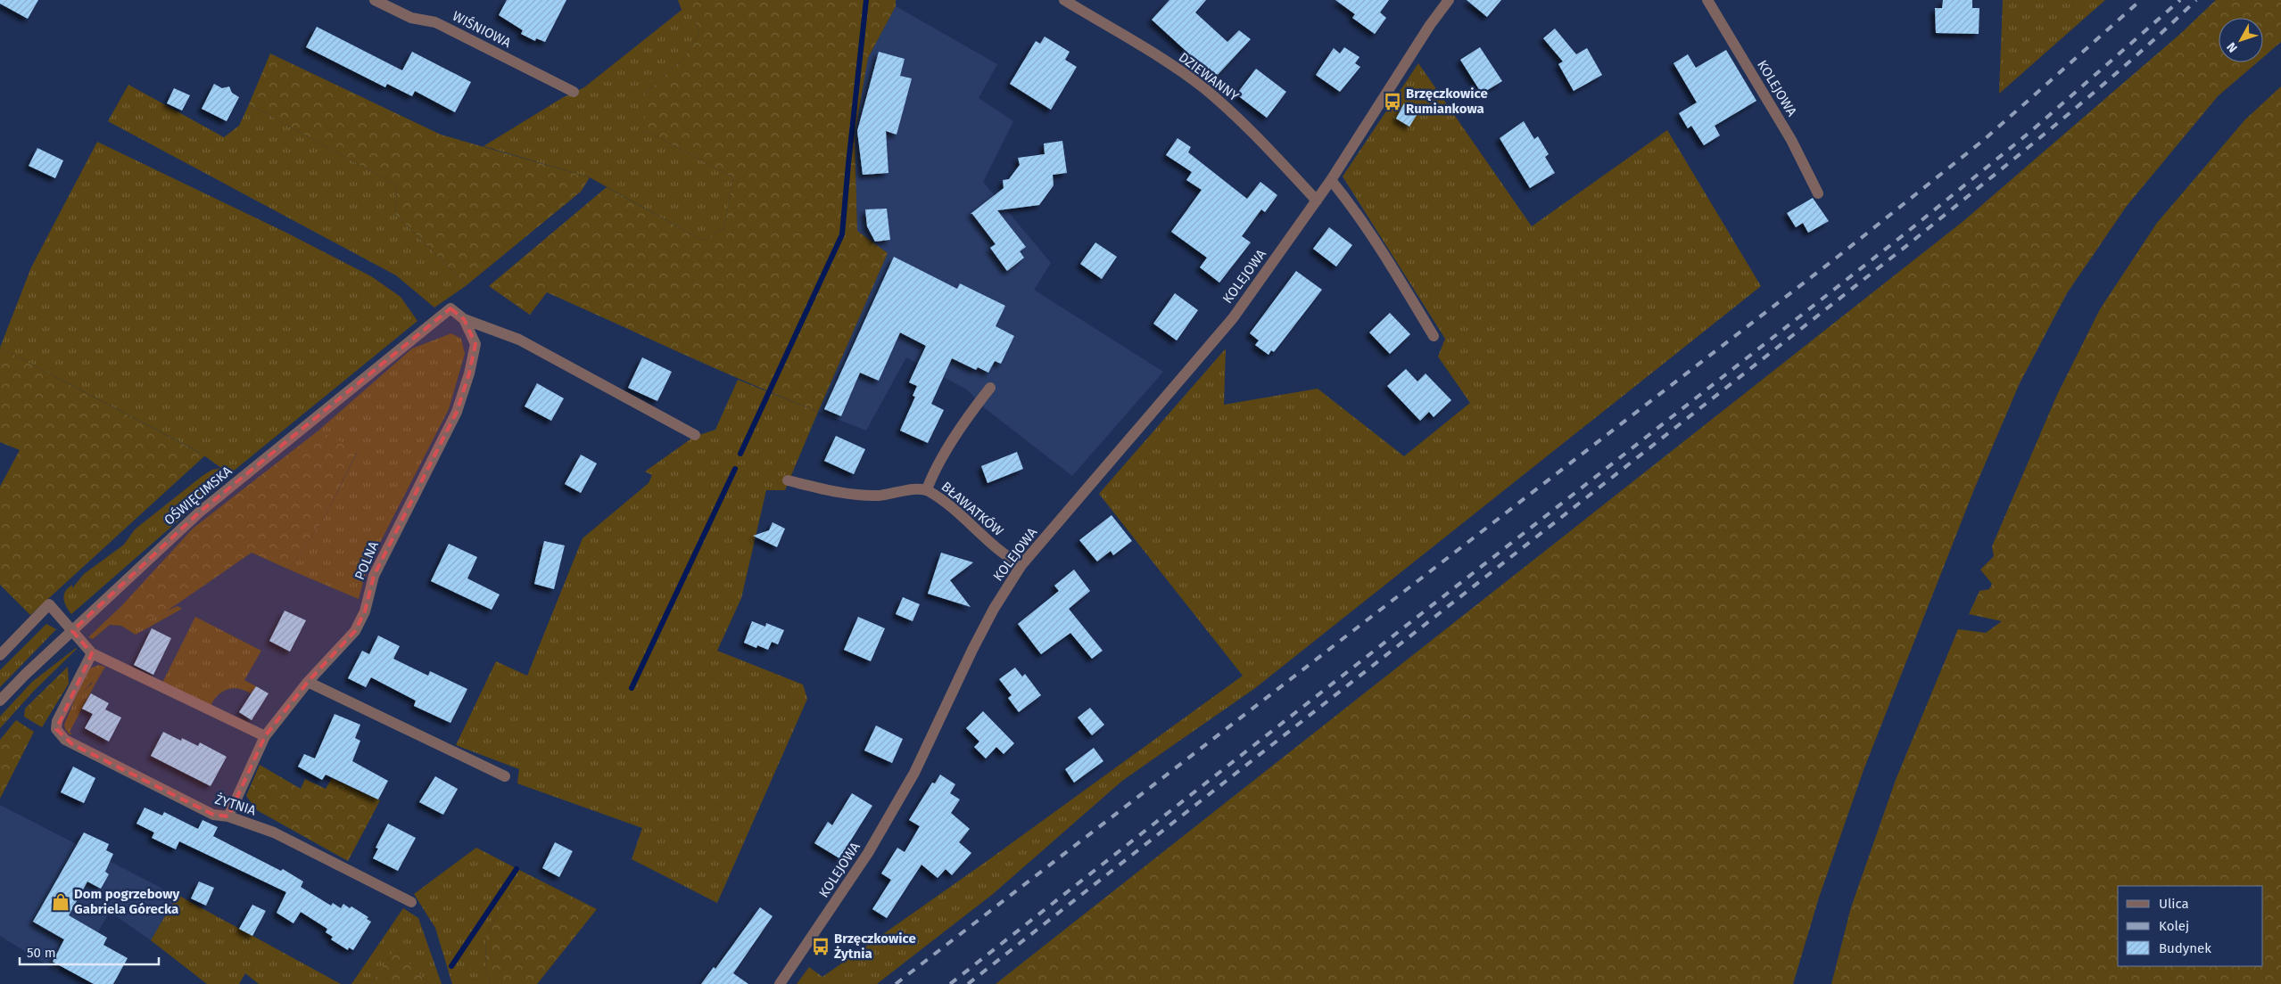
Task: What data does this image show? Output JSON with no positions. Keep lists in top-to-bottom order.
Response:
{
  "streets": {
    "street": [
      "WIŚNIOWA",
      "DZIEWANNY",
      "KOLEJOWA",
      "OŚWIĘCIMSKA",
      "BŁAWATKÓW",
      "POLNA",
      "ŻYTNIA"
    ]
  },
  "crossings": [
    ["DZIEWANNY", "KOLEJOWA"],
    ["KOLEJOWA", "BŁAWATKÓW"],
    ["OŚWIĘCIMSKA", "POLNA"],
    ["POLNA", "ŻYTNIA"]
  ],
  "places": {
    "bus stop": ["Brzęczkowice Rumiankowa", "Brzęczkowice Żytnia"],
    "shop": ["Dom pogrzebowy Gabriela Górecka"]
  },
  "legend": ["Ulica", "Kolej", "Budynek"],
  "scale_bar": "50 m",
  "north": "bottom left"
}
